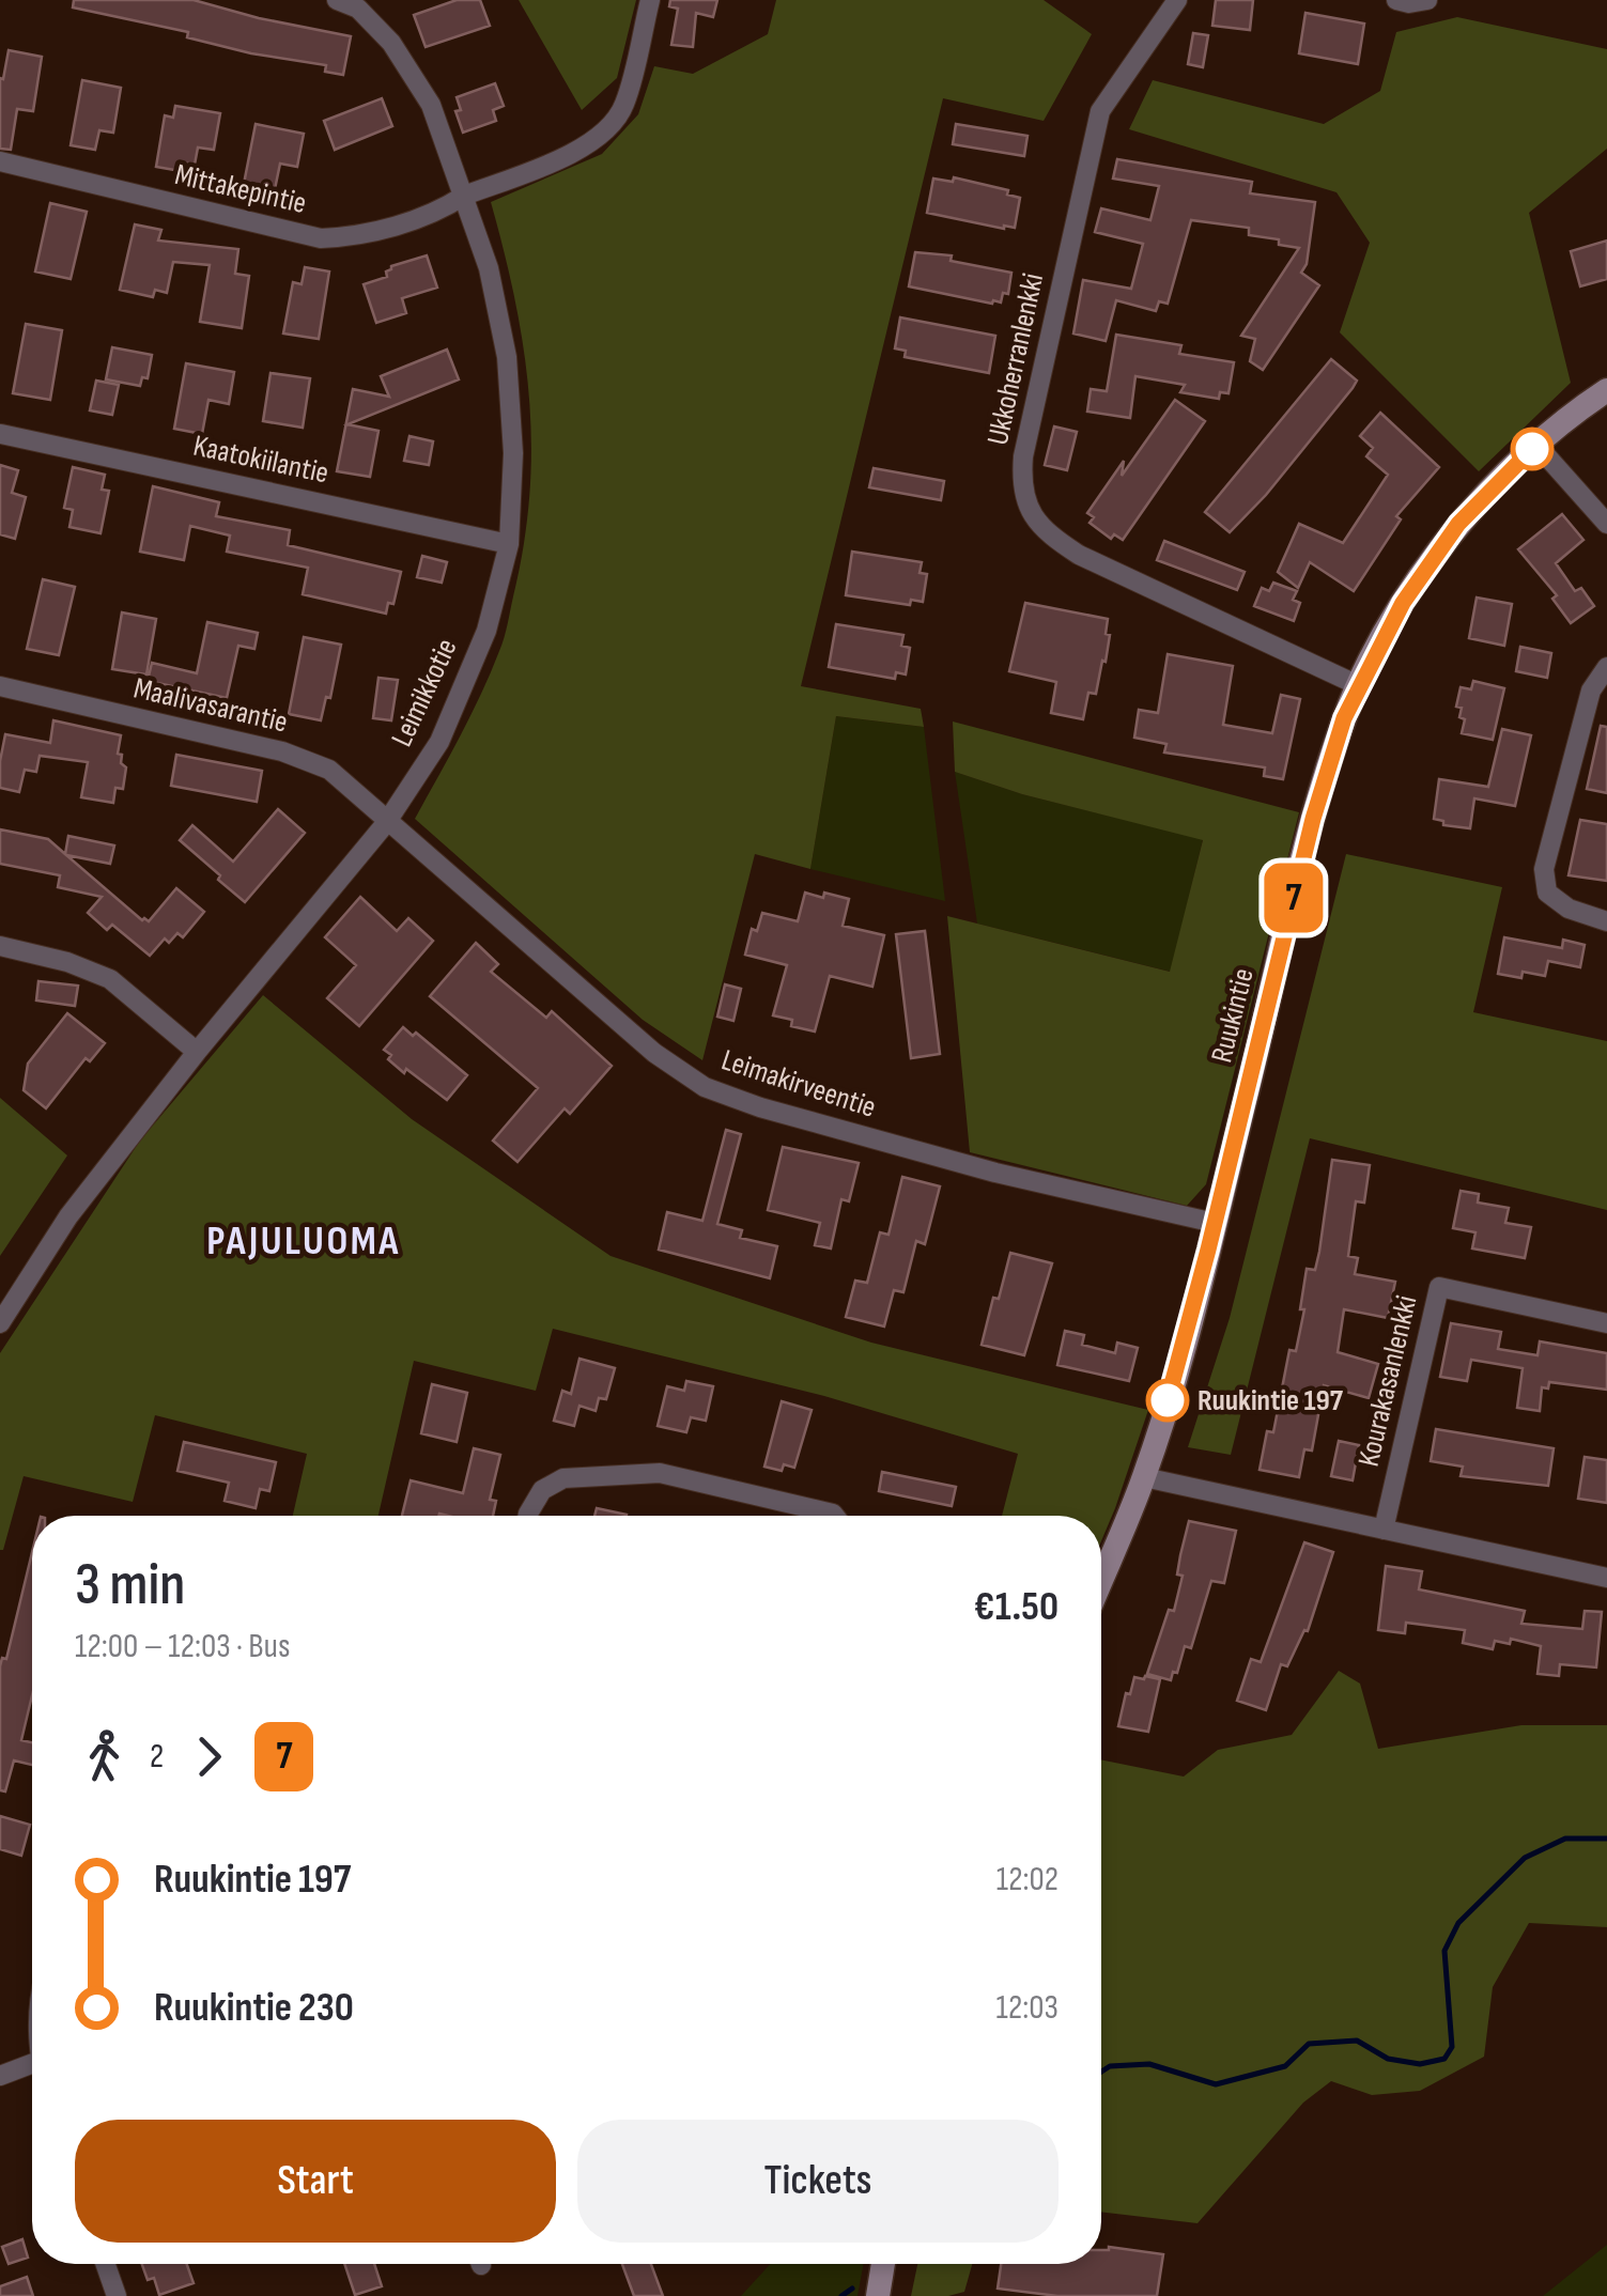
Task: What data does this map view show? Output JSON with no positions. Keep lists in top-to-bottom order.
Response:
{
  "streets": {
    "street": [
      "Mittakepintie",
      "Ukkoherranlenkki",
      "Kaatokiilantie",
      "Leimikkotie",
      "Maalivasarantie",
      "Ruukintie",
      "Leimakirveentie",
      "Kourakasanlenkki"
    ]
  },
  "crossings": [
    ["Mittakepintie", "Leimikkotie"],
    ["Ukkoherranlenkki", "Ruukintie"],
    ["Kaatokiilantie", "Leimikkotie"],
    ["Leimikkotie", "Maalivasarantie"],
    ["Leimikkotie", "Leimakirveentie"],
    ["Maalivasarantie", "Leimakirveentie"],
    ["Ruukintie", "Leimakirveentie"]
  ],
  "districts": ["PAJULUOMA"],
  "places": ["Ruukintie 197"],
  "lines": ["bus line 7"],
  "page": {
    "on_map": "7",
    "heading": ["3 min", "12:00 – 12:03 · Bus", "€1.50"],
    "legs": ["2", "7"],
    "list": [
      {
        "name": "Ruukintie 197",
        "value": "12:02"
      },
      {
        "name": "Ruukintie 230",
        "value": "12:03"
      }
    ],
    "buttons": ["Start", "Tickets"]
  }
}
